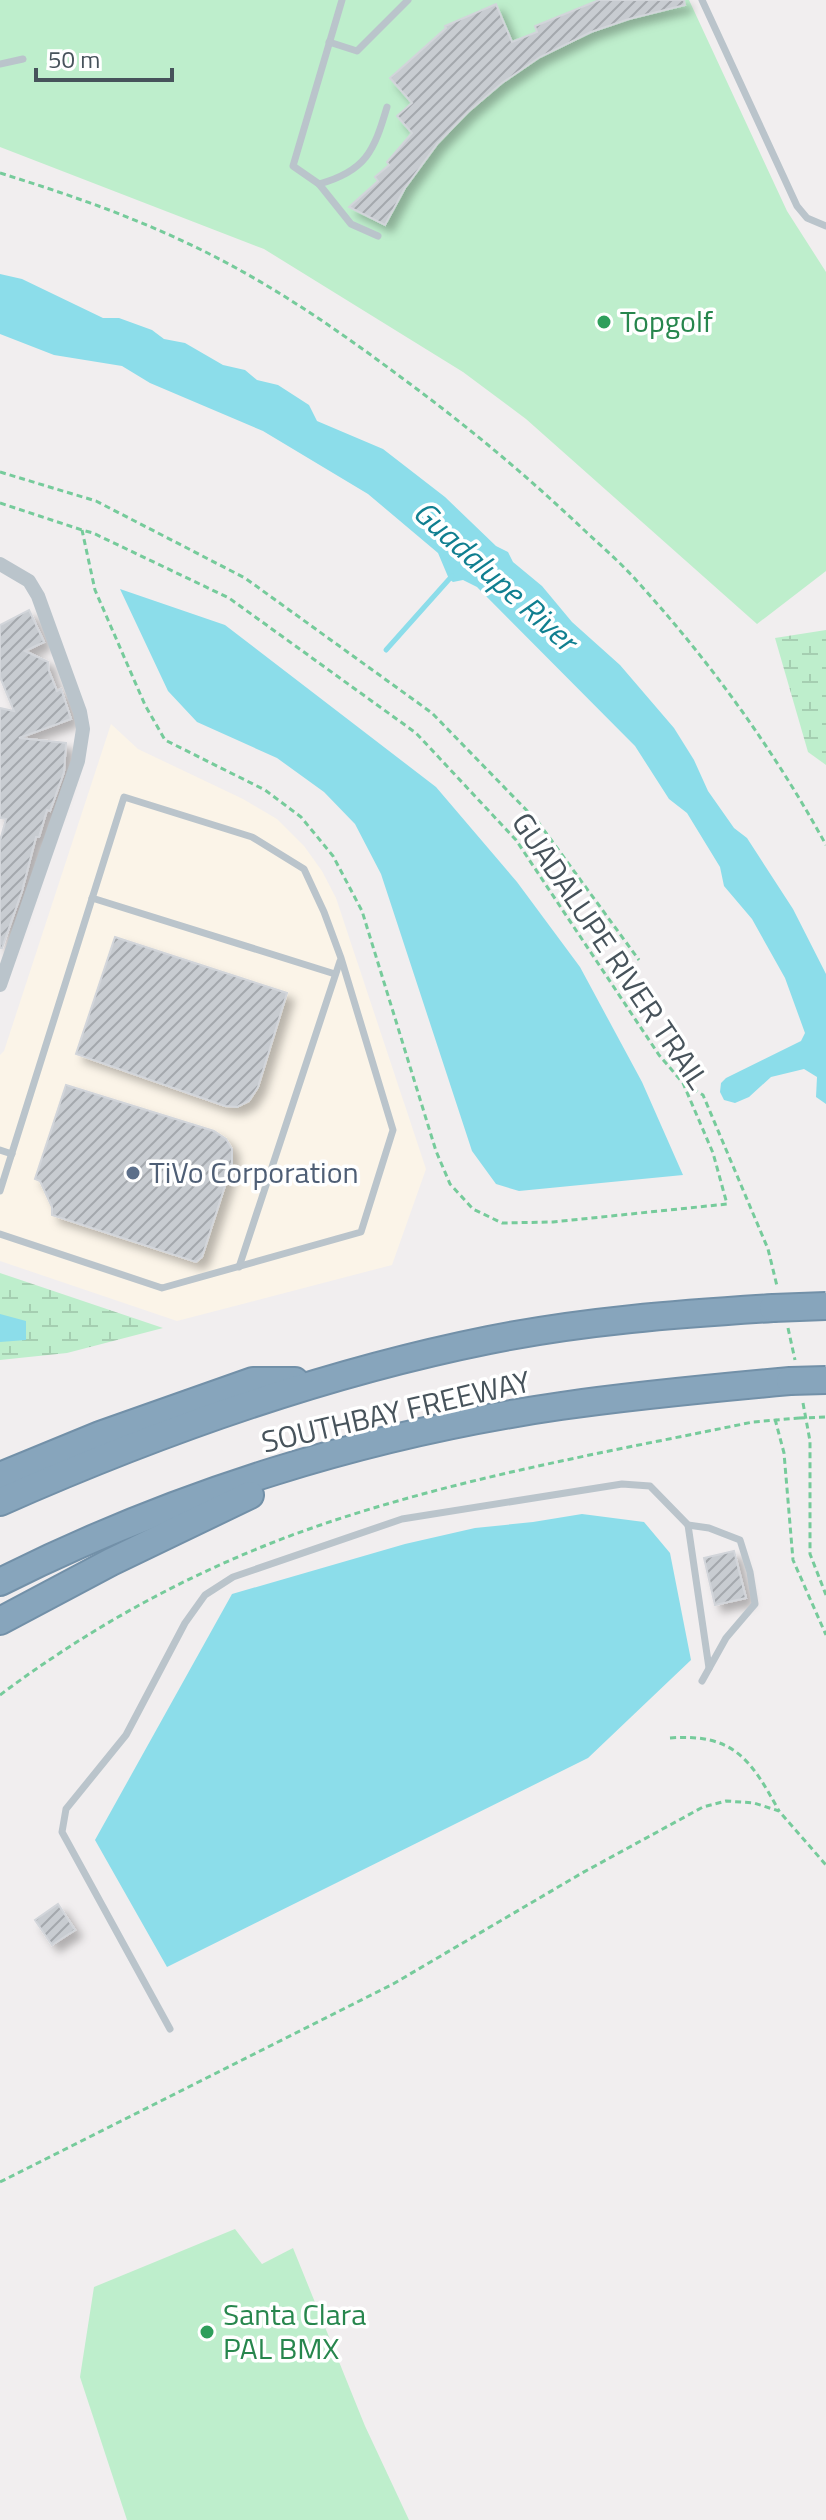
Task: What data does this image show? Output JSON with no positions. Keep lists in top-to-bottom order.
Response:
{
  "streets": {
    "highway": ["SOUTHBAY FREEWAY"],
    "path": ["GUADALUPE RIVER TRAIL"]
  },
  "water": ["Guadalupe River"],
  "places": ["Topgolf", "TiVo Corporation", "Santa Clara PAL BMX"],
  "scale_bar": "50 m"
}
